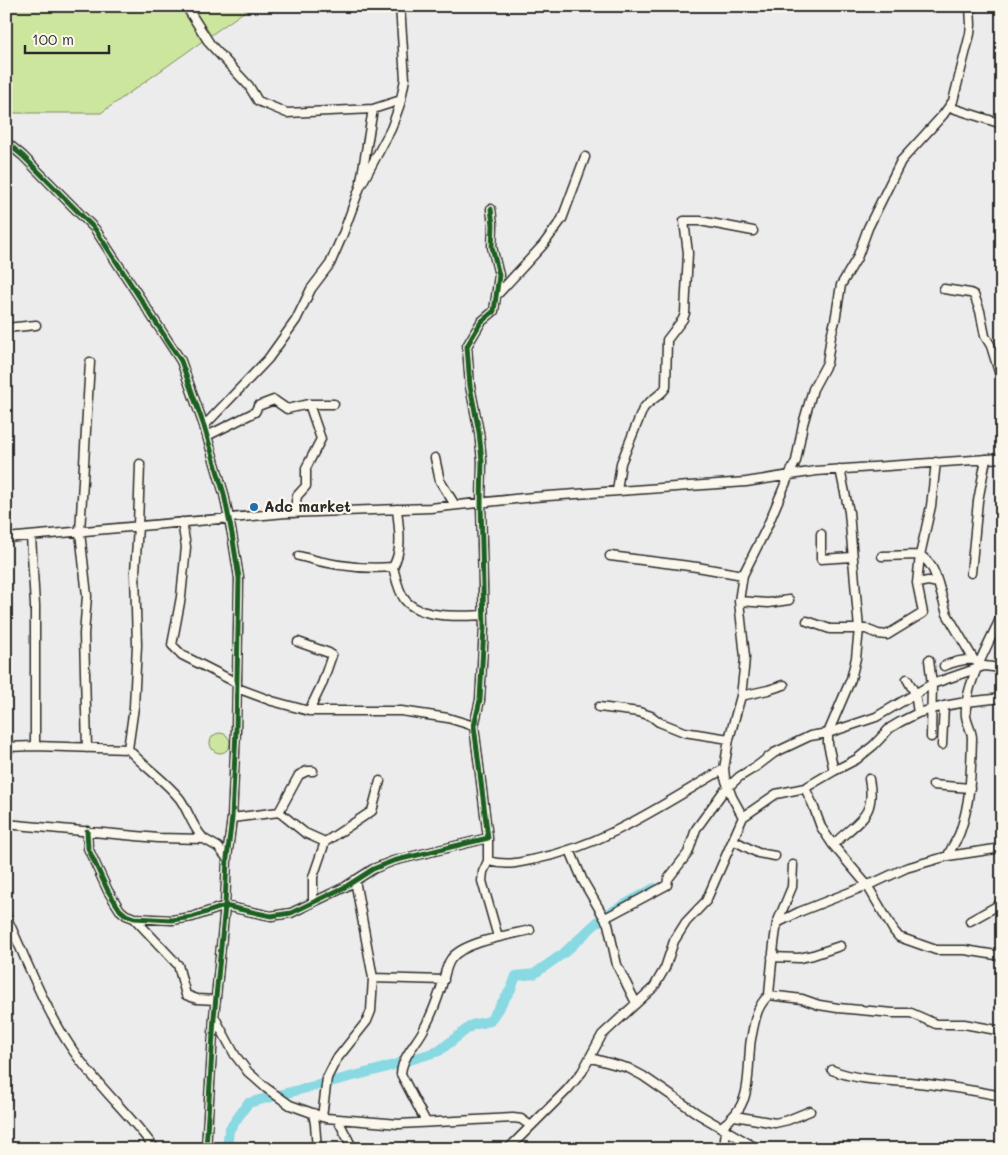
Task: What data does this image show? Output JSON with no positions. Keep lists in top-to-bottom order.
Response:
{
  "places": ["Adc market"],
  "scale_bar": "100 m"
}
